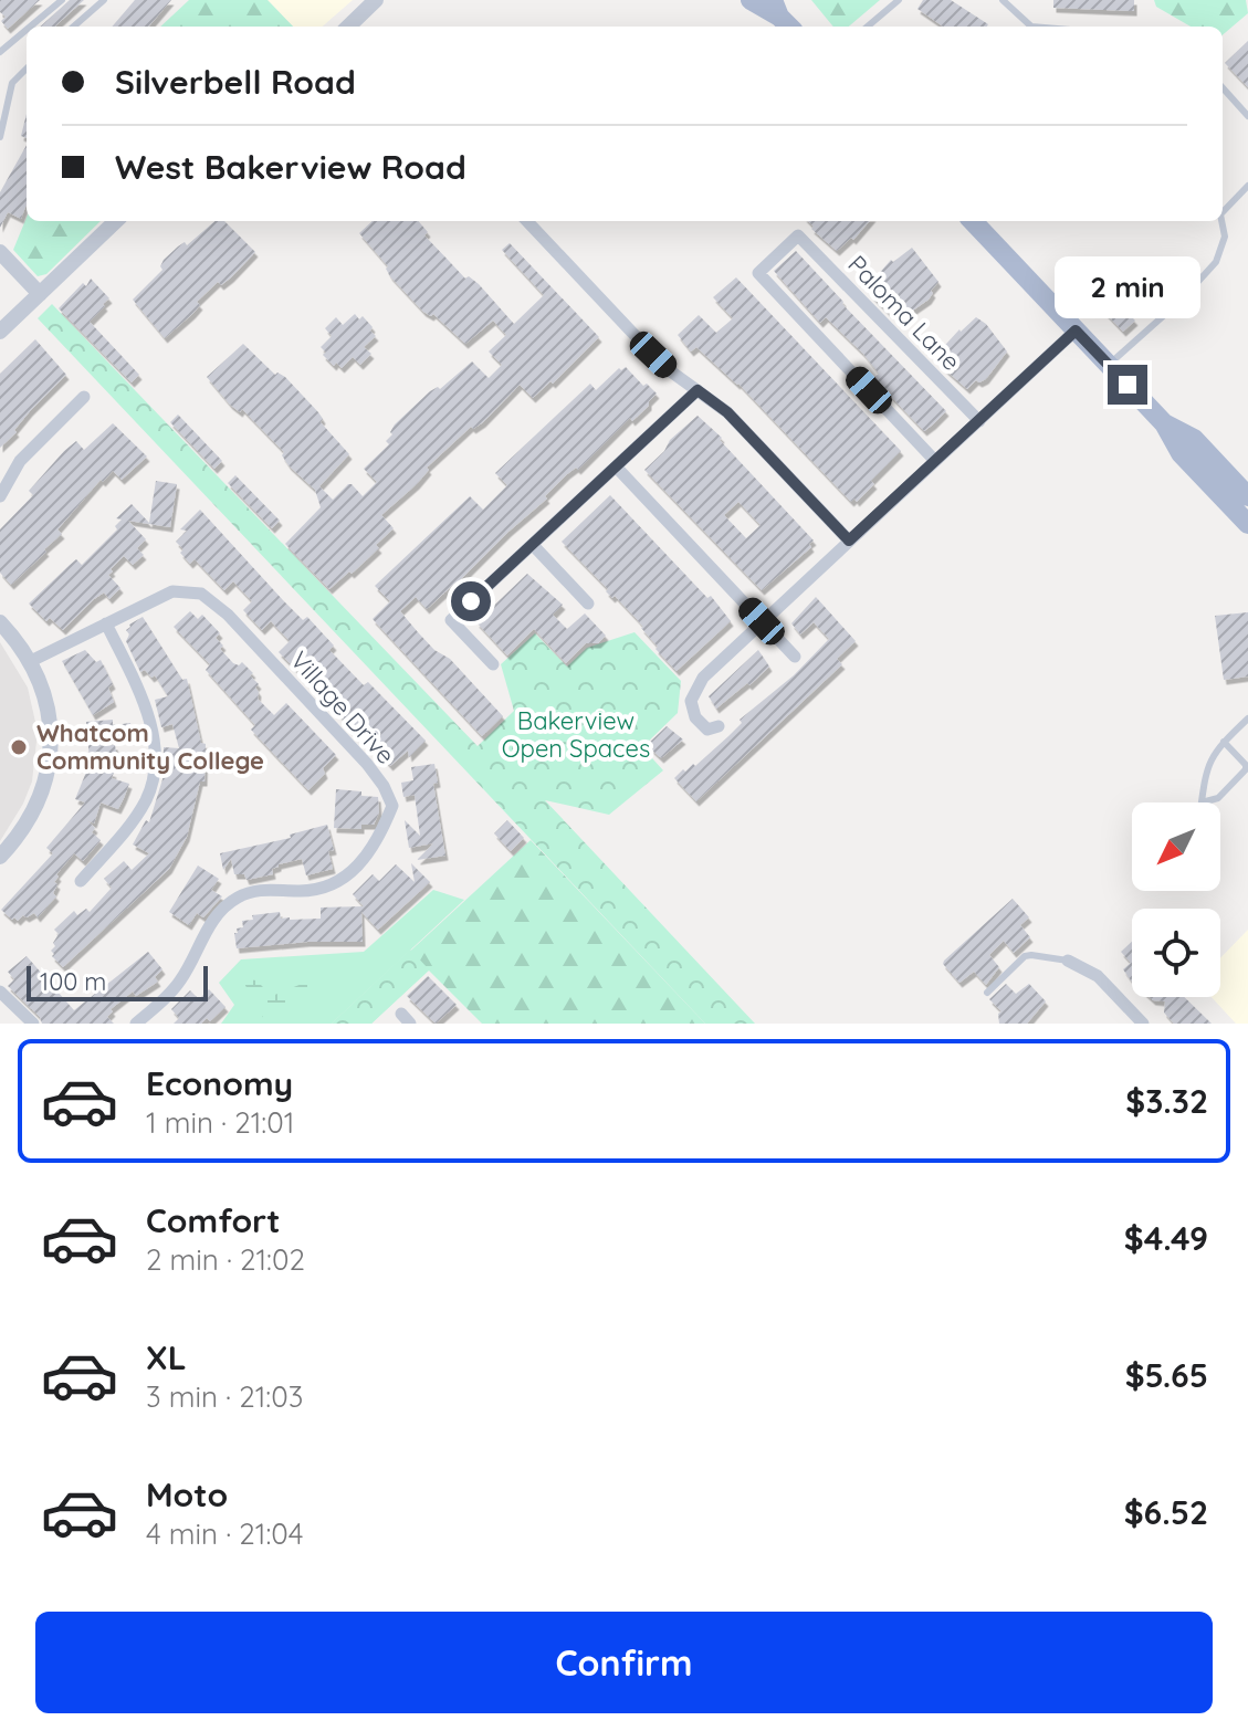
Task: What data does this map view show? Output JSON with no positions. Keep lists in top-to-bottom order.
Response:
{
  "streets": {
    "street": ["Paloma Lane", "Village Drive"]
  },
  "parks": ["Bakerview Open Spaces"],
  "places": ["Whatcom Community College"],
  "scale_bar": "100 m",
  "north": "bottom left",
  "page": {
    "banner": ["Silverbell Road", "West Bakerview Road"],
    "bubble": "2 min",
    "scale": "100 m",
    "list": [
      {
        "name": "Economy",
        "note": "1 min · 21:01",
        "value": "$3.32"
      },
      {
        "name": "Comfort",
        "note": "2 min · 21:02",
        "value": "$4.49"
      },
      {
        "name": "XL",
        "note": "3 min · 21:03",
        "value": "$5.65"
      },
      {
        "name": "Moto",
        "note": "4 min · 21:04",
        "value": "$6.52"
      }
    ],
    "buttons": "Confirm"
  }
}
